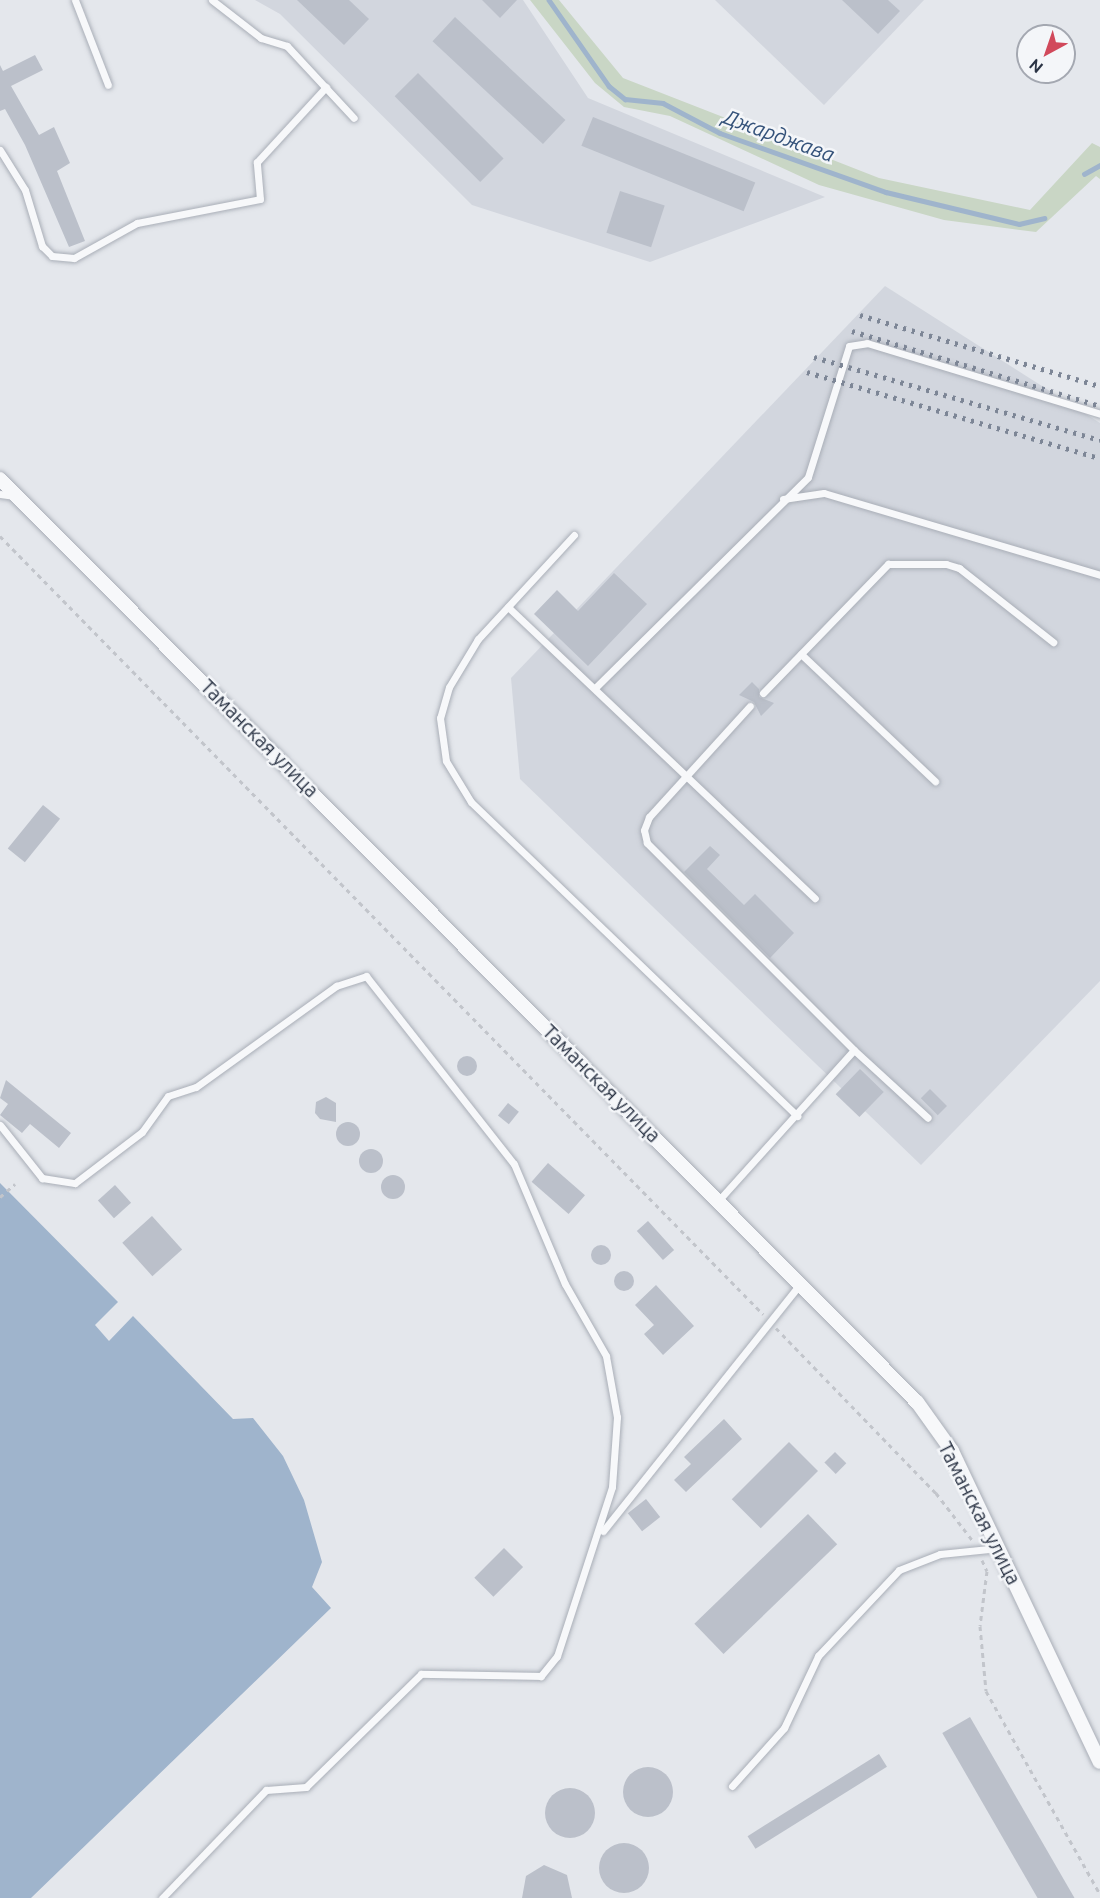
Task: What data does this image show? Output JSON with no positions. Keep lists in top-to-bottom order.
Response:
{
  "streets": {
    "street": ["Таманская улица"]
  },
  "water": ["Джарджава"],
  "north": "bottom left"
}
